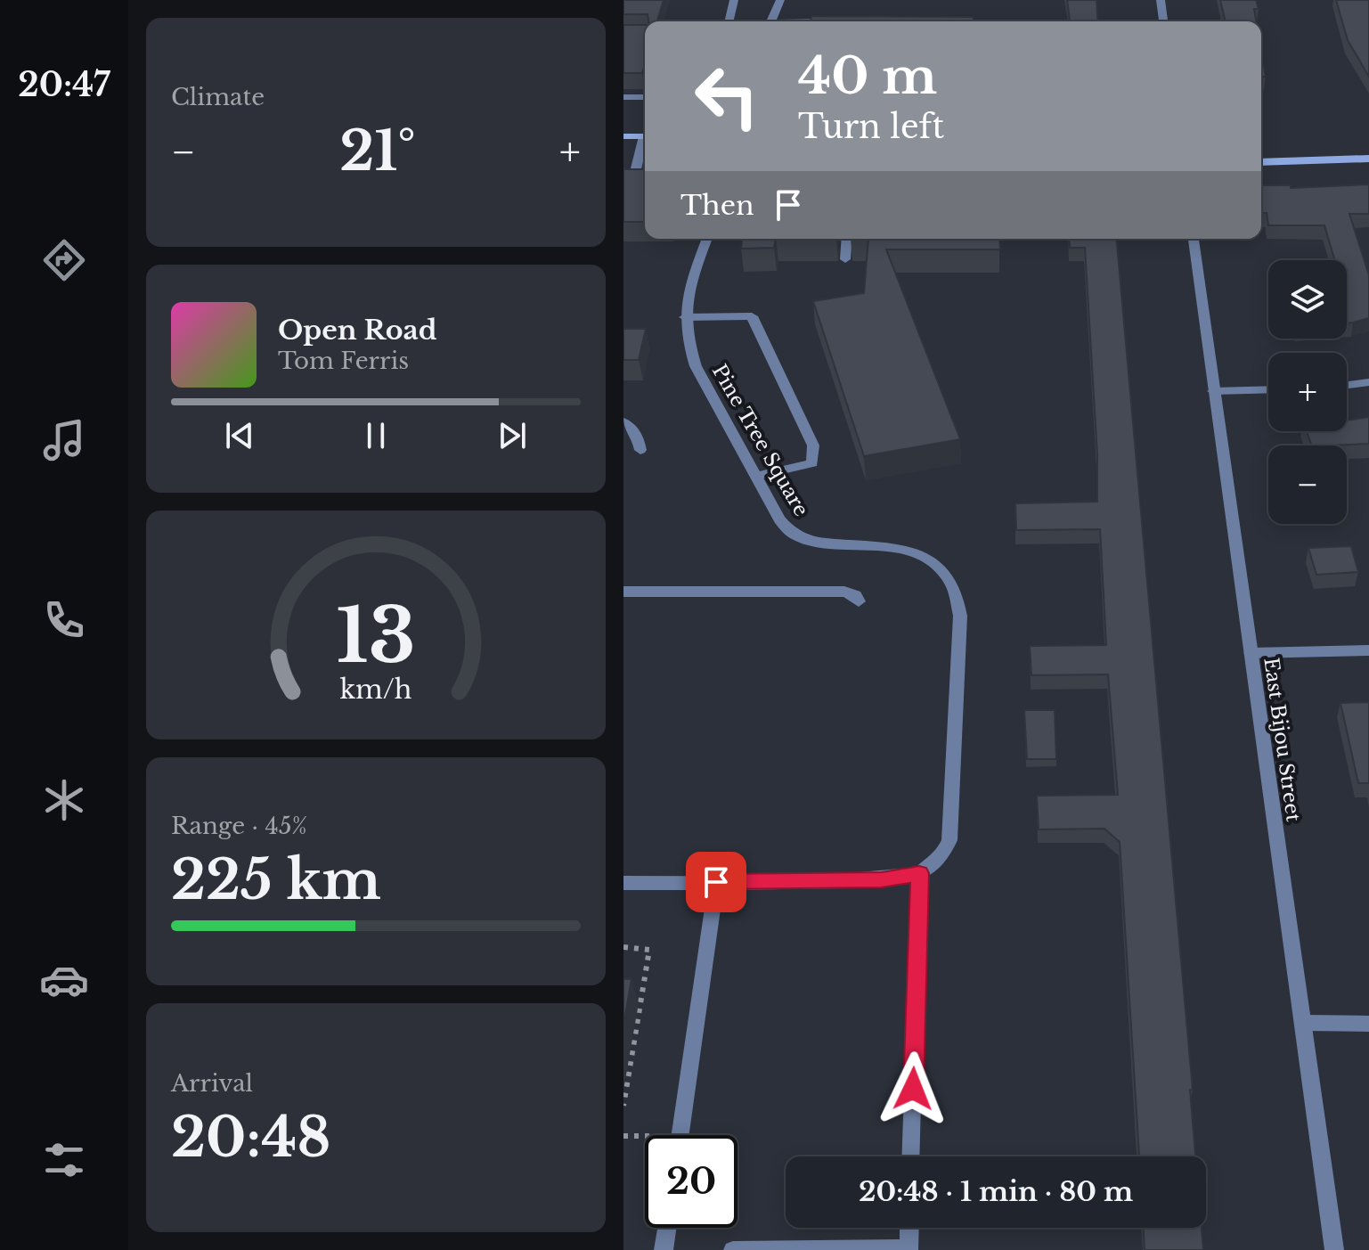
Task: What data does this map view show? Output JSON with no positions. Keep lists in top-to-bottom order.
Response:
{
  "streets": {
    "street": ["Pine Tree Square", "East Bijou Street"]
  },
  "page": {
    "tabs": "20:47",
    "tile": [
      "Climate",
      ["Range · 45%", "225 km"],
      ["Arrival", "20:48"]
    ],
    "turn": ["40 m", "Turn left"],
    "heat": ["−", "21°", "+"],
    "then": "Then",
    "map_buttons": ["+", "−"],
    "song": ["Open Road", "Tom Ferris"],
    "limit": "20",
    "trip": "20:48 · 1 min · 80 m",
    "gauge": ["13", "km/h"]
  }
}
